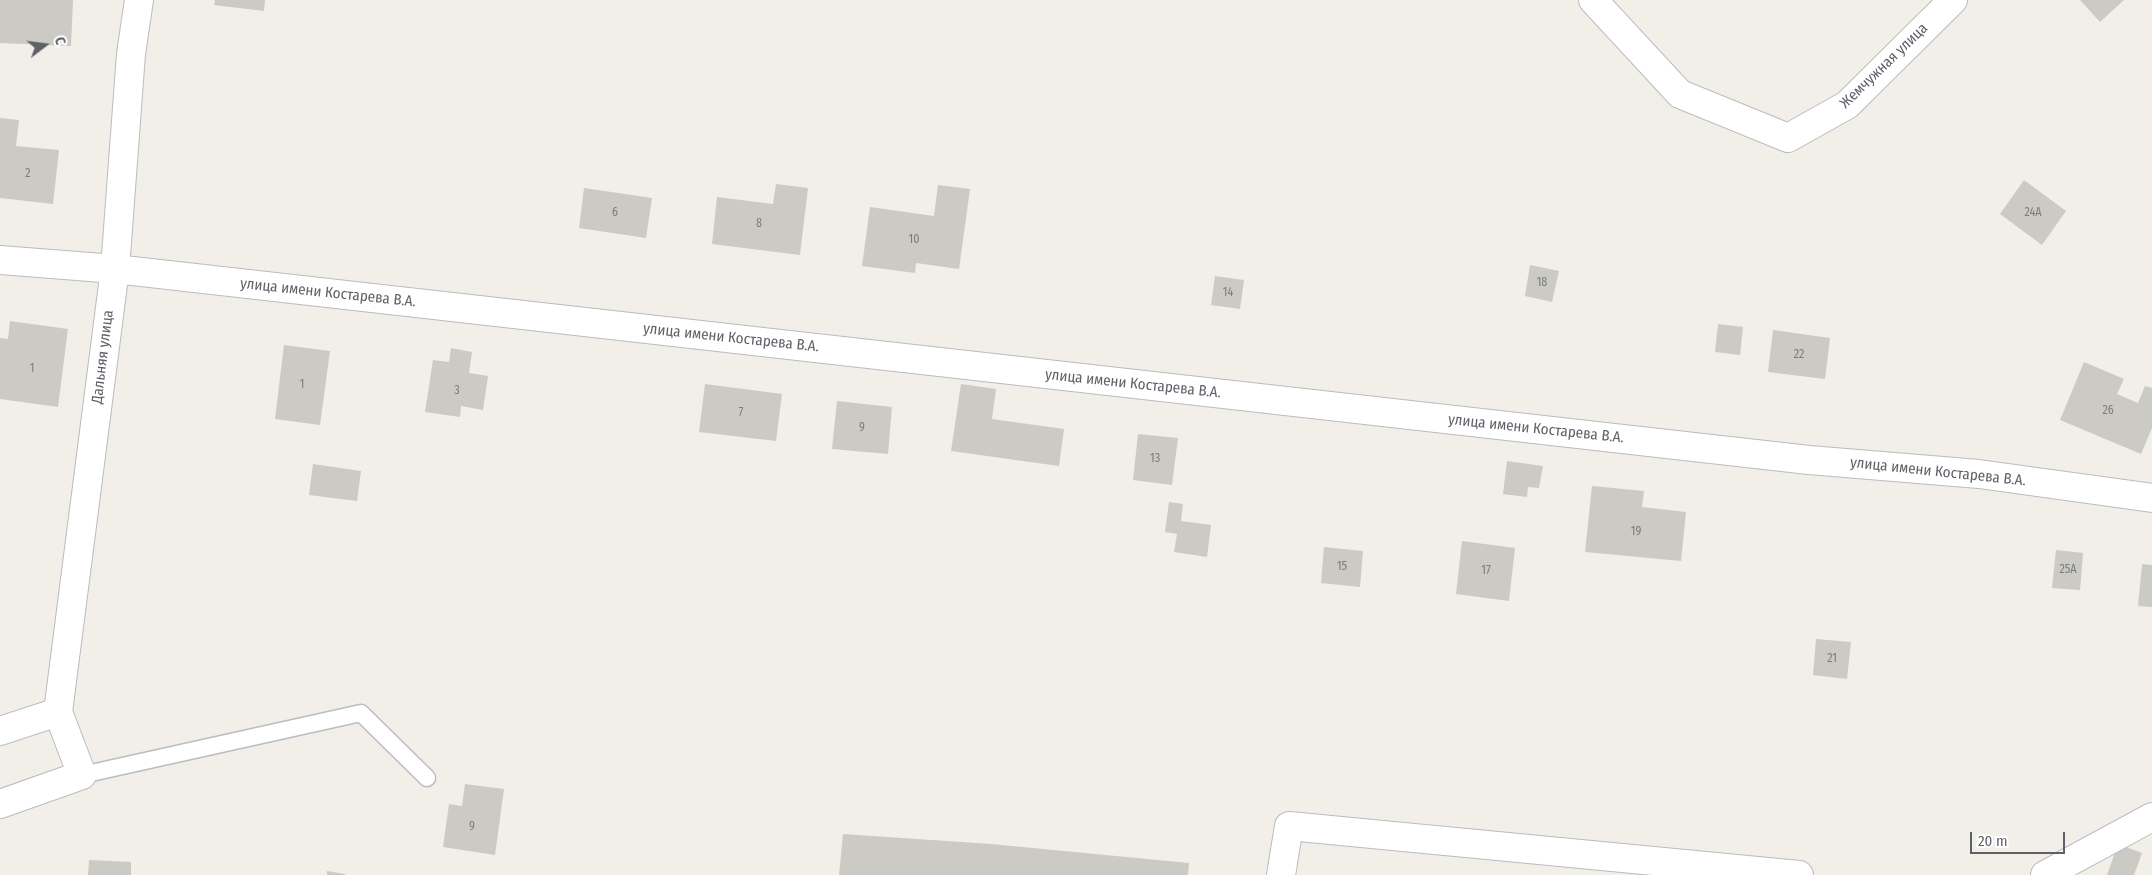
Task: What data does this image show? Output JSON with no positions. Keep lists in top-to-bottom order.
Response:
{
  "streets": {
    "street": ["Жемчужная улица", "улица имени Костарева В.А.", "Дальняя улица"]
  },
  "crossings": [
    ["улица имени Костарева В.А.", "Дальняя улица"]
  ],
  "house_numbers": [
    "2",
    "6",
    "24А",
    "8",
    "10",
    "18",
    "14",
    "22",
    "1",
    "1",
    "3",
    "26",
    "7",
    "9",
    "13",
    "19",
    "15",
    "25А",
    "17",
    "21",
    "9"
  ],
  "scale_bar": "20 m",
  "north": "right"
}
